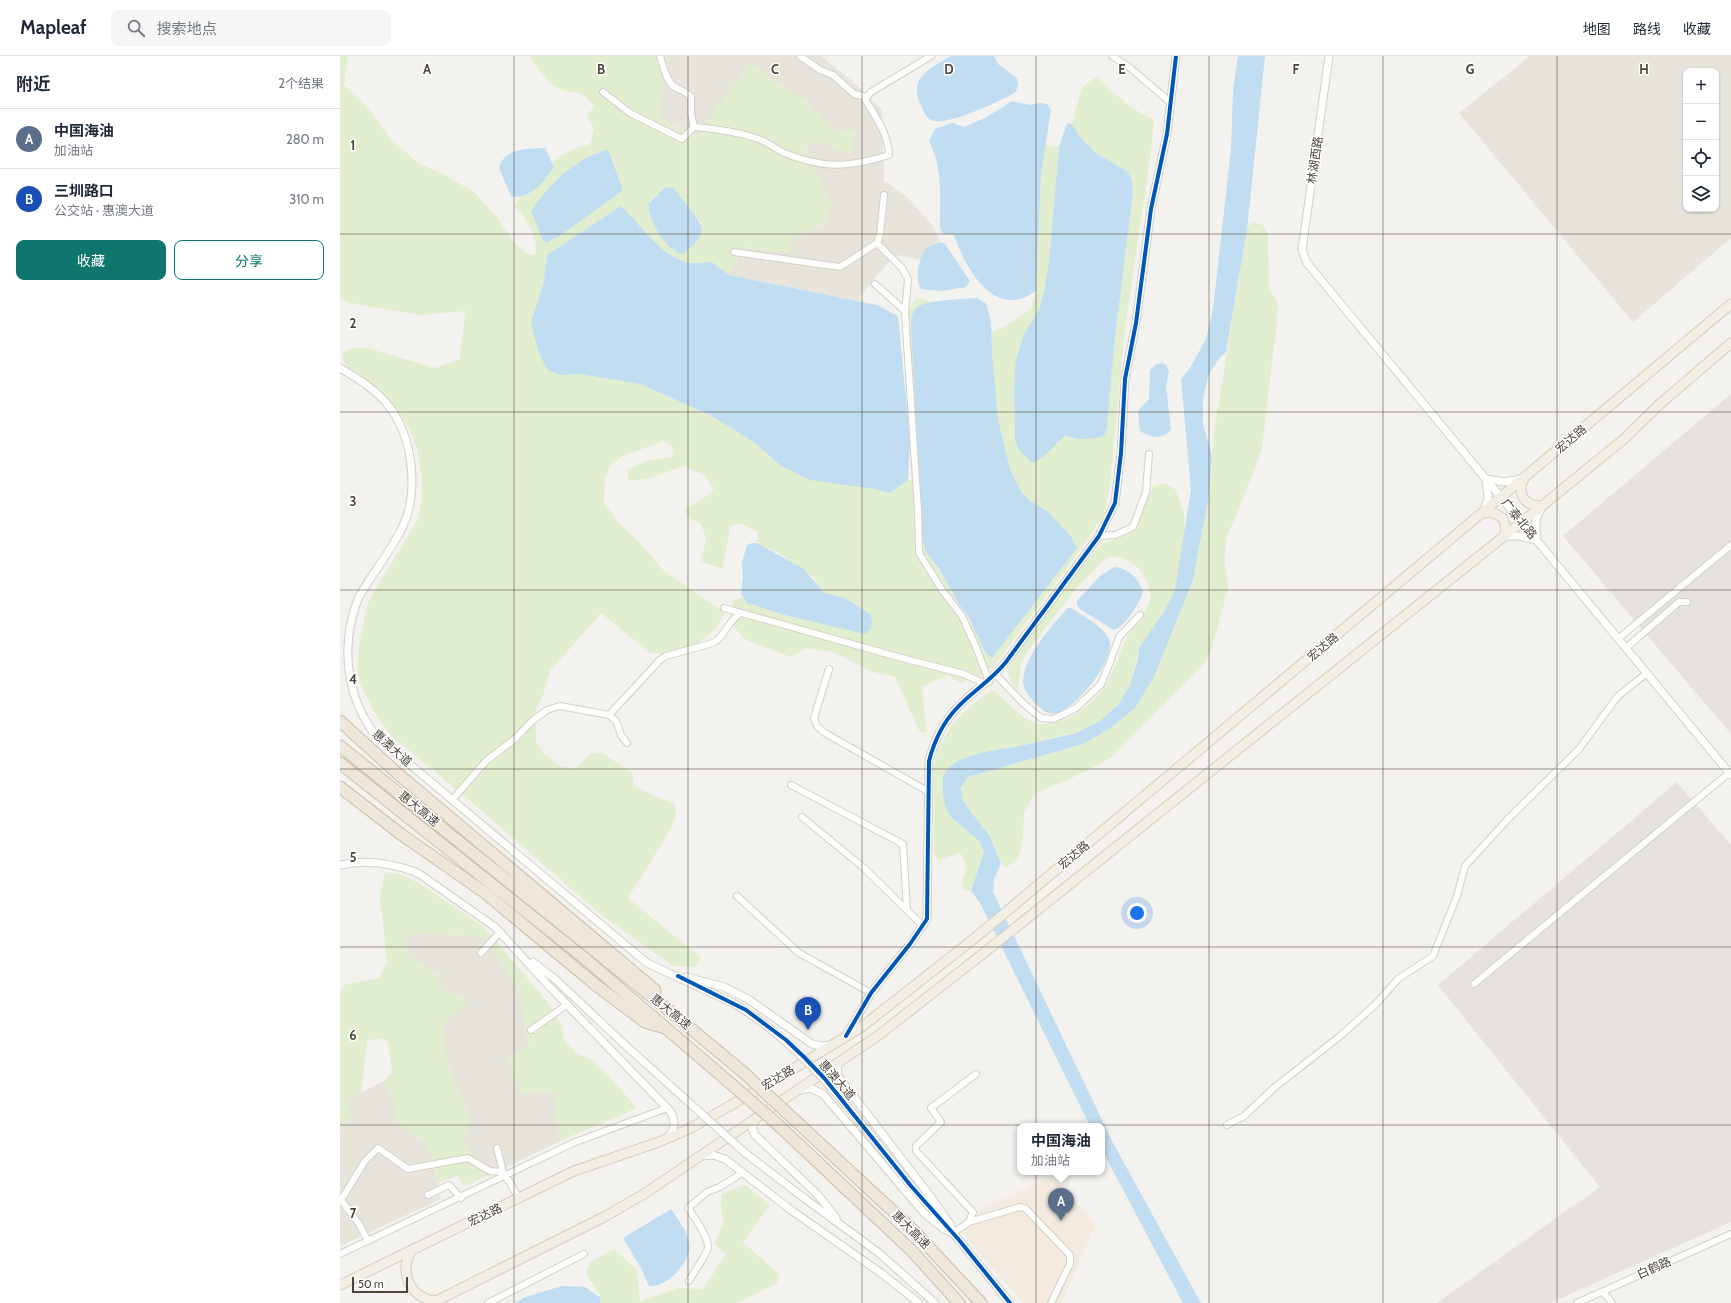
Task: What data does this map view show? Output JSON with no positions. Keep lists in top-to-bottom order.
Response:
{
  "streets": {
    "highway": ["惠大高速"],
    "main road": ["宏达路"],
    "street": [
      "林湖西路",
      "广泰北路",
      "惠澳大道",
      "白鹤路"
    ]
  },
  "crossings": [
    ["林湖西路", "广泰北路"],
    ["宏达路", "广泰北路"]
  ],
  "scale_bar": "50 m",
  "page": {
    "header": "Mapleaf",
    "search": "搜索地点",
    "nav": ["地图", "路线", "收藏"],
    "heading": ["附近", "2个结果"],
    "map_buttons": ["+", "−"],
    "list": [
      {
        "mark": "A",
        "name": "中国海油",
        "note": "加油站",
        "value": "280 m"
      },
      {
        "mark": "B",
        "name": "三圳路口",
        "note": "公交站 · 惠澳大道",
        "value": "310 m"
      }
    ],
    "buttons": ["收藏", "分享"],
    "pins": ["B", "A"],
    "popup": ["中国海油", "加油站"],
    "scale": "50 m"
  },
  "grid": {
    "columns": [
      "A",
      "B",
      "C",
      "D",
      "E",
      "F",
      "G",
      "H"
    ],
    "rows": [
      "1",
      "2",
      "3",
      "4",
      "5",
      "6",
      "7"
    ]
  }
}
